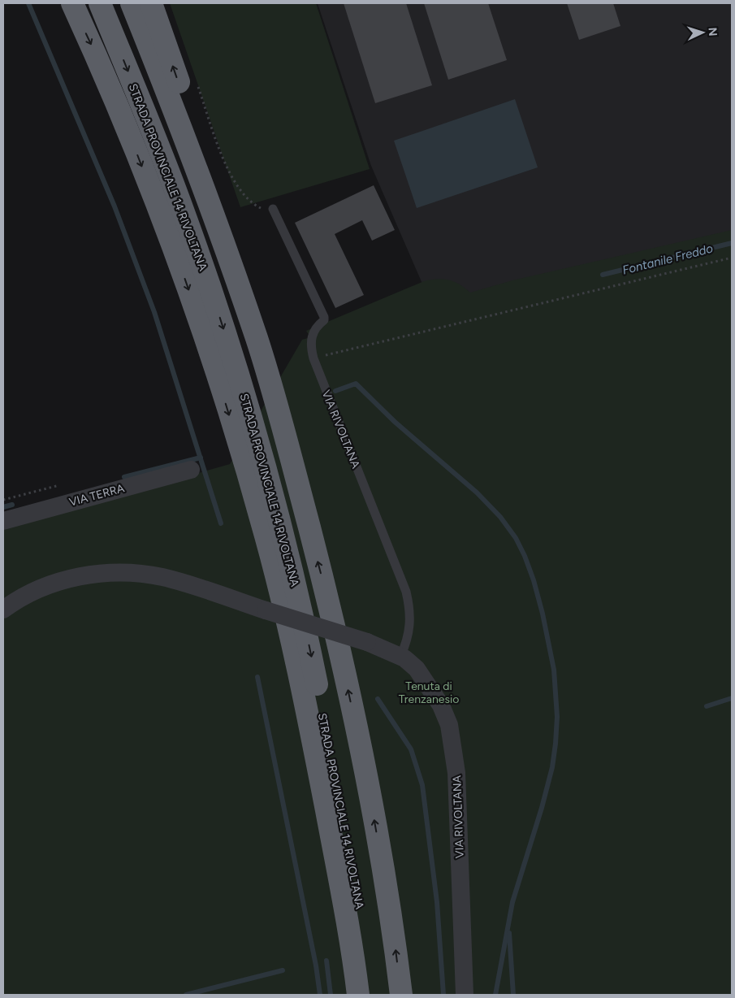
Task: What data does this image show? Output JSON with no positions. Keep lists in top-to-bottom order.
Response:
{
  "streets": {
    "highway": ["STRADA PROVINCIALE 14 RIVOLTANA"],
    "street": ["VIA RIVOLTANA", "VIA TERRA"]
  },
  "water": ["Fontanile Freddo"],
  "parks": ["Tenuta di Trenzanesio"],
  "north": "right"
}
